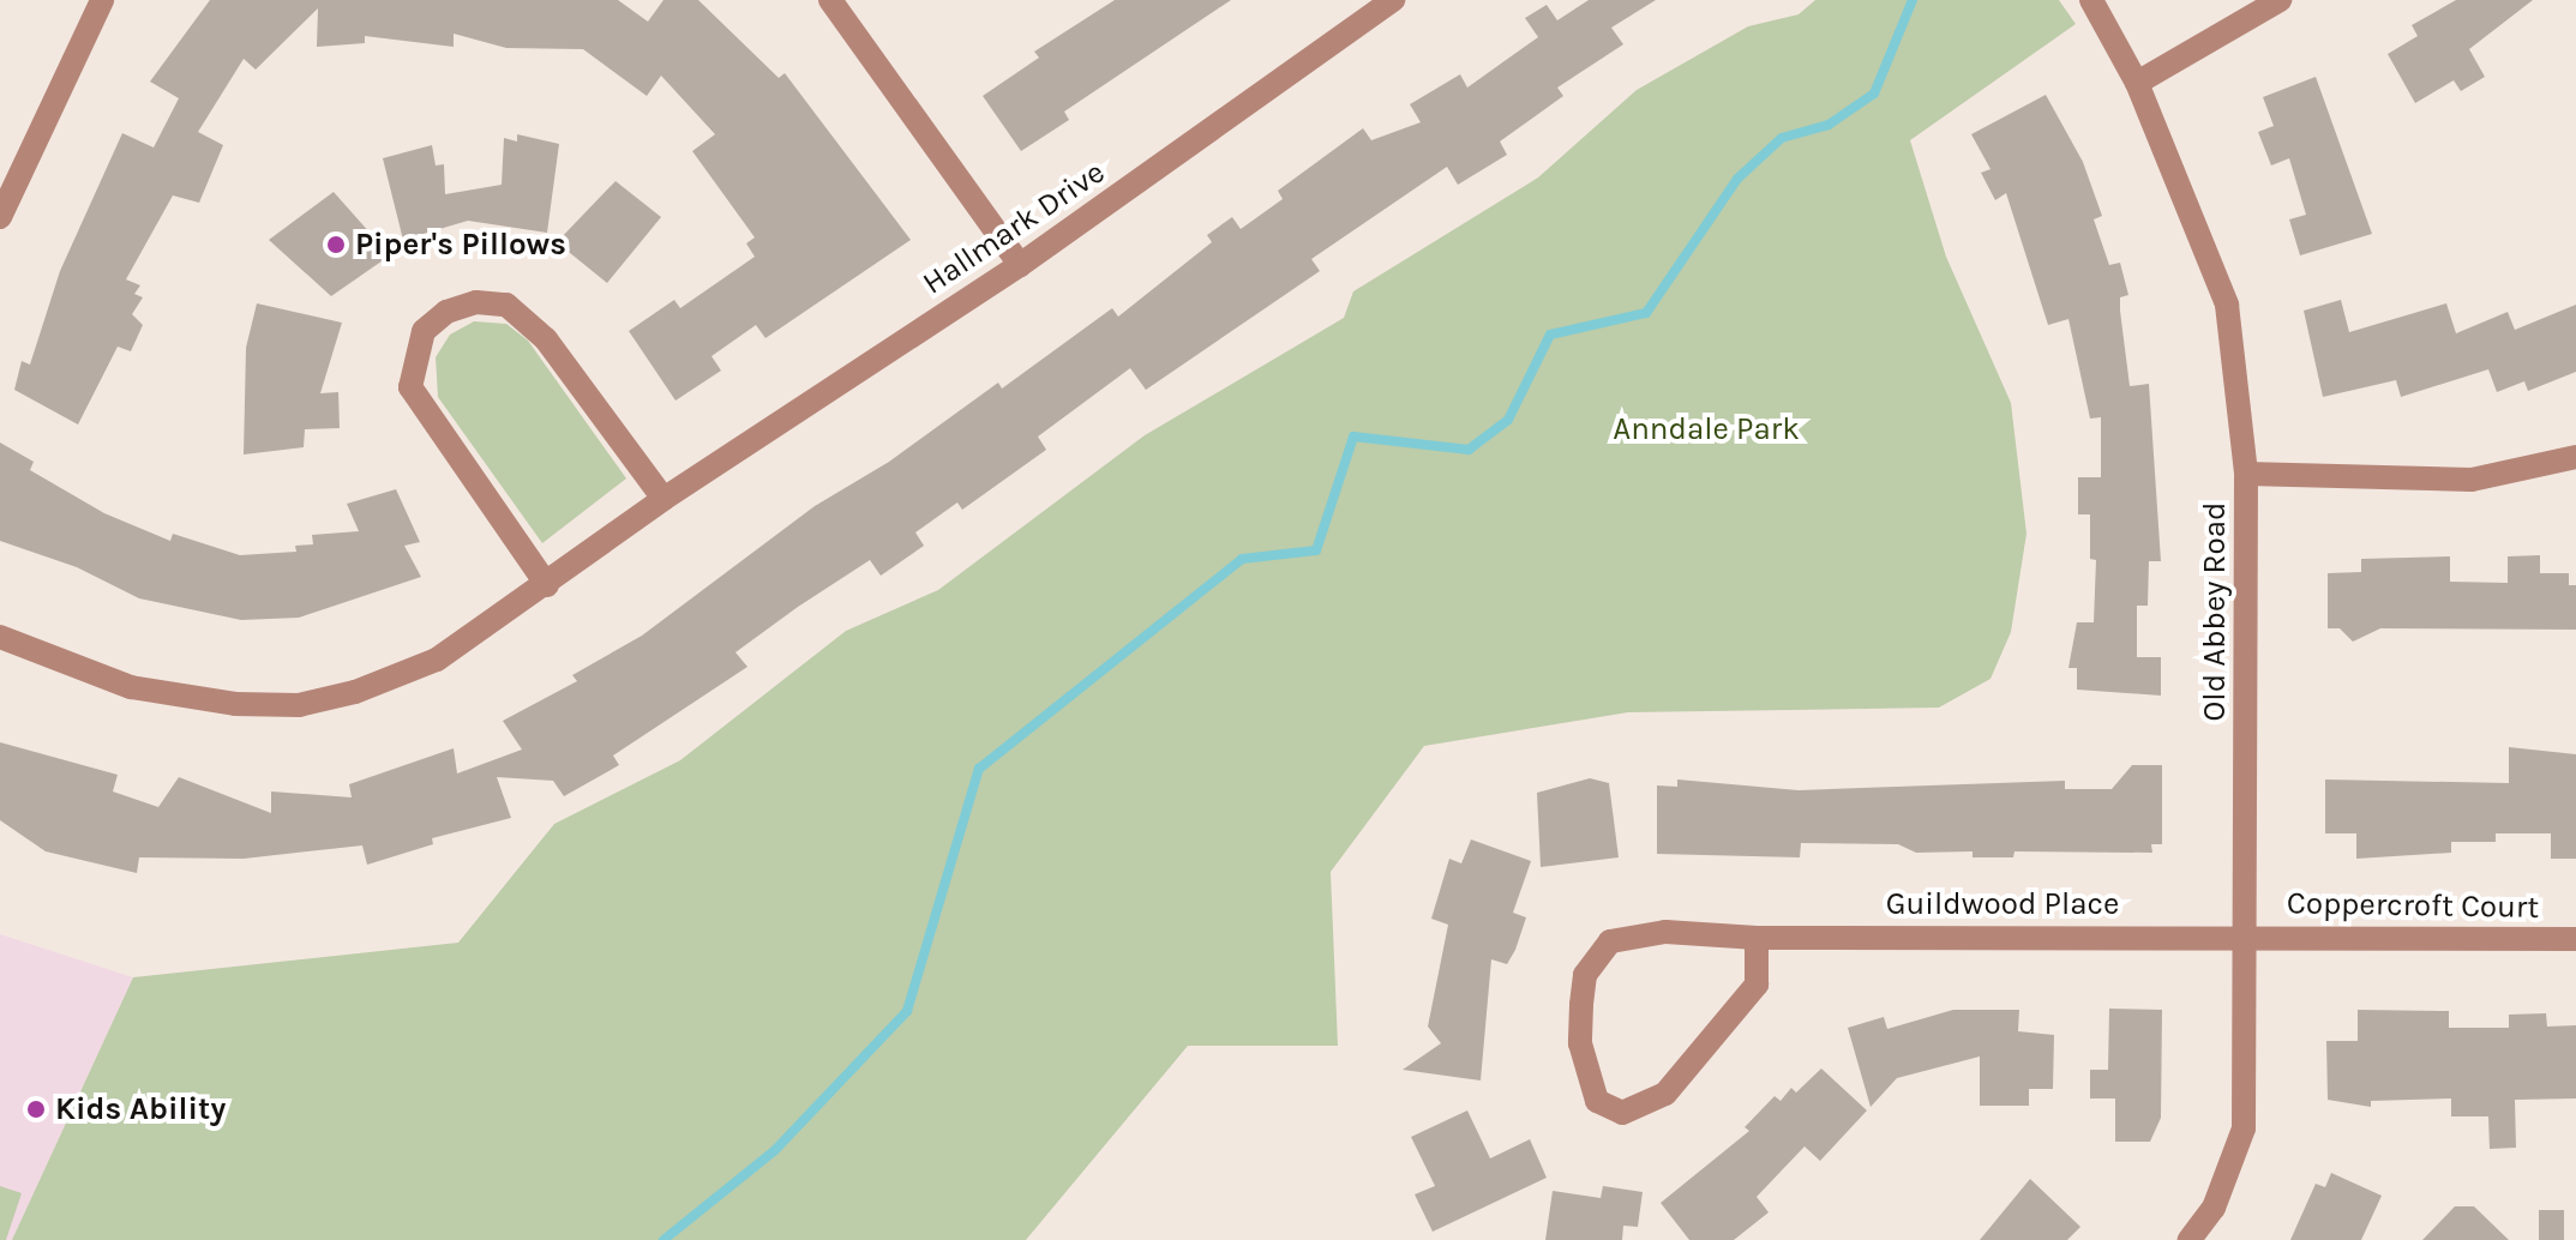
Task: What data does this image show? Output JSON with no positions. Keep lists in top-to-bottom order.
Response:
{
  "streets": {
    "street": [
      "Hallmark Drive",
      "Old Abbey Road",
      "Guildwood Place",
      "Coppercroft Court"
    ]
  },
  "crossings": [
    ["Old Abbey Road", "Guildwood Place"],
    ["Old Abbey Road", "Coppercroft Court"],
    ["Guildwood Place", "Coppercroft Court"]
  ],
  "parks": ["Anndale Park"],
  "places": ["Piper's Pillows", "Kids Ability"]
}
